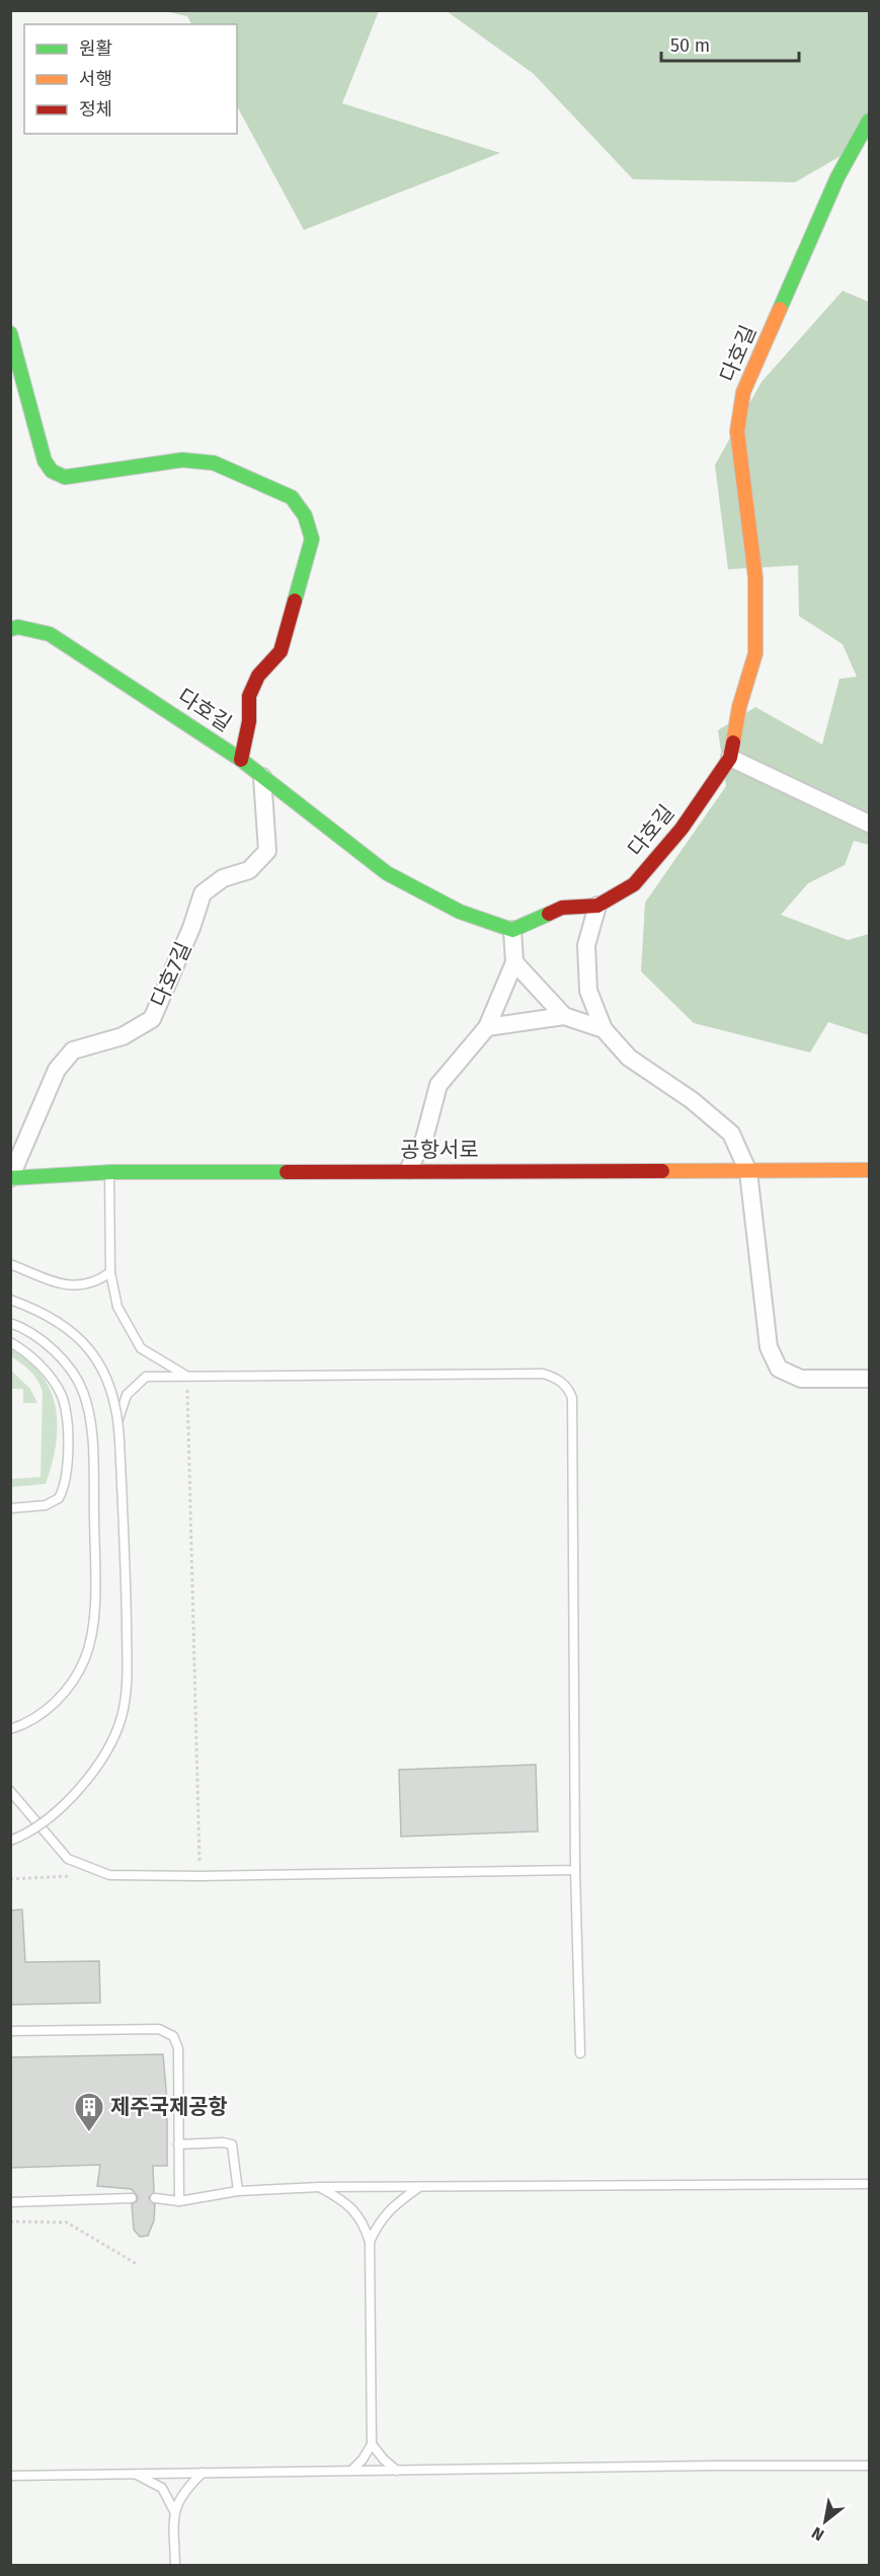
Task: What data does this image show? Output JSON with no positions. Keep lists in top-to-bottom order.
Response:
{
  "streets": {
    "street": ["다호길", "다호7길", "공항서로"]
  },
  "crossings": [
    ["다호길", "다호7길"],
    ["다호7길", "공항서로"]
  ],
  "places": {
    "building": ["제주국제공항"]
  },
  "legend": ["원활", "서행", "정체"],
  "scale_bar": "50 m",
  "north": "bottom left"
}
